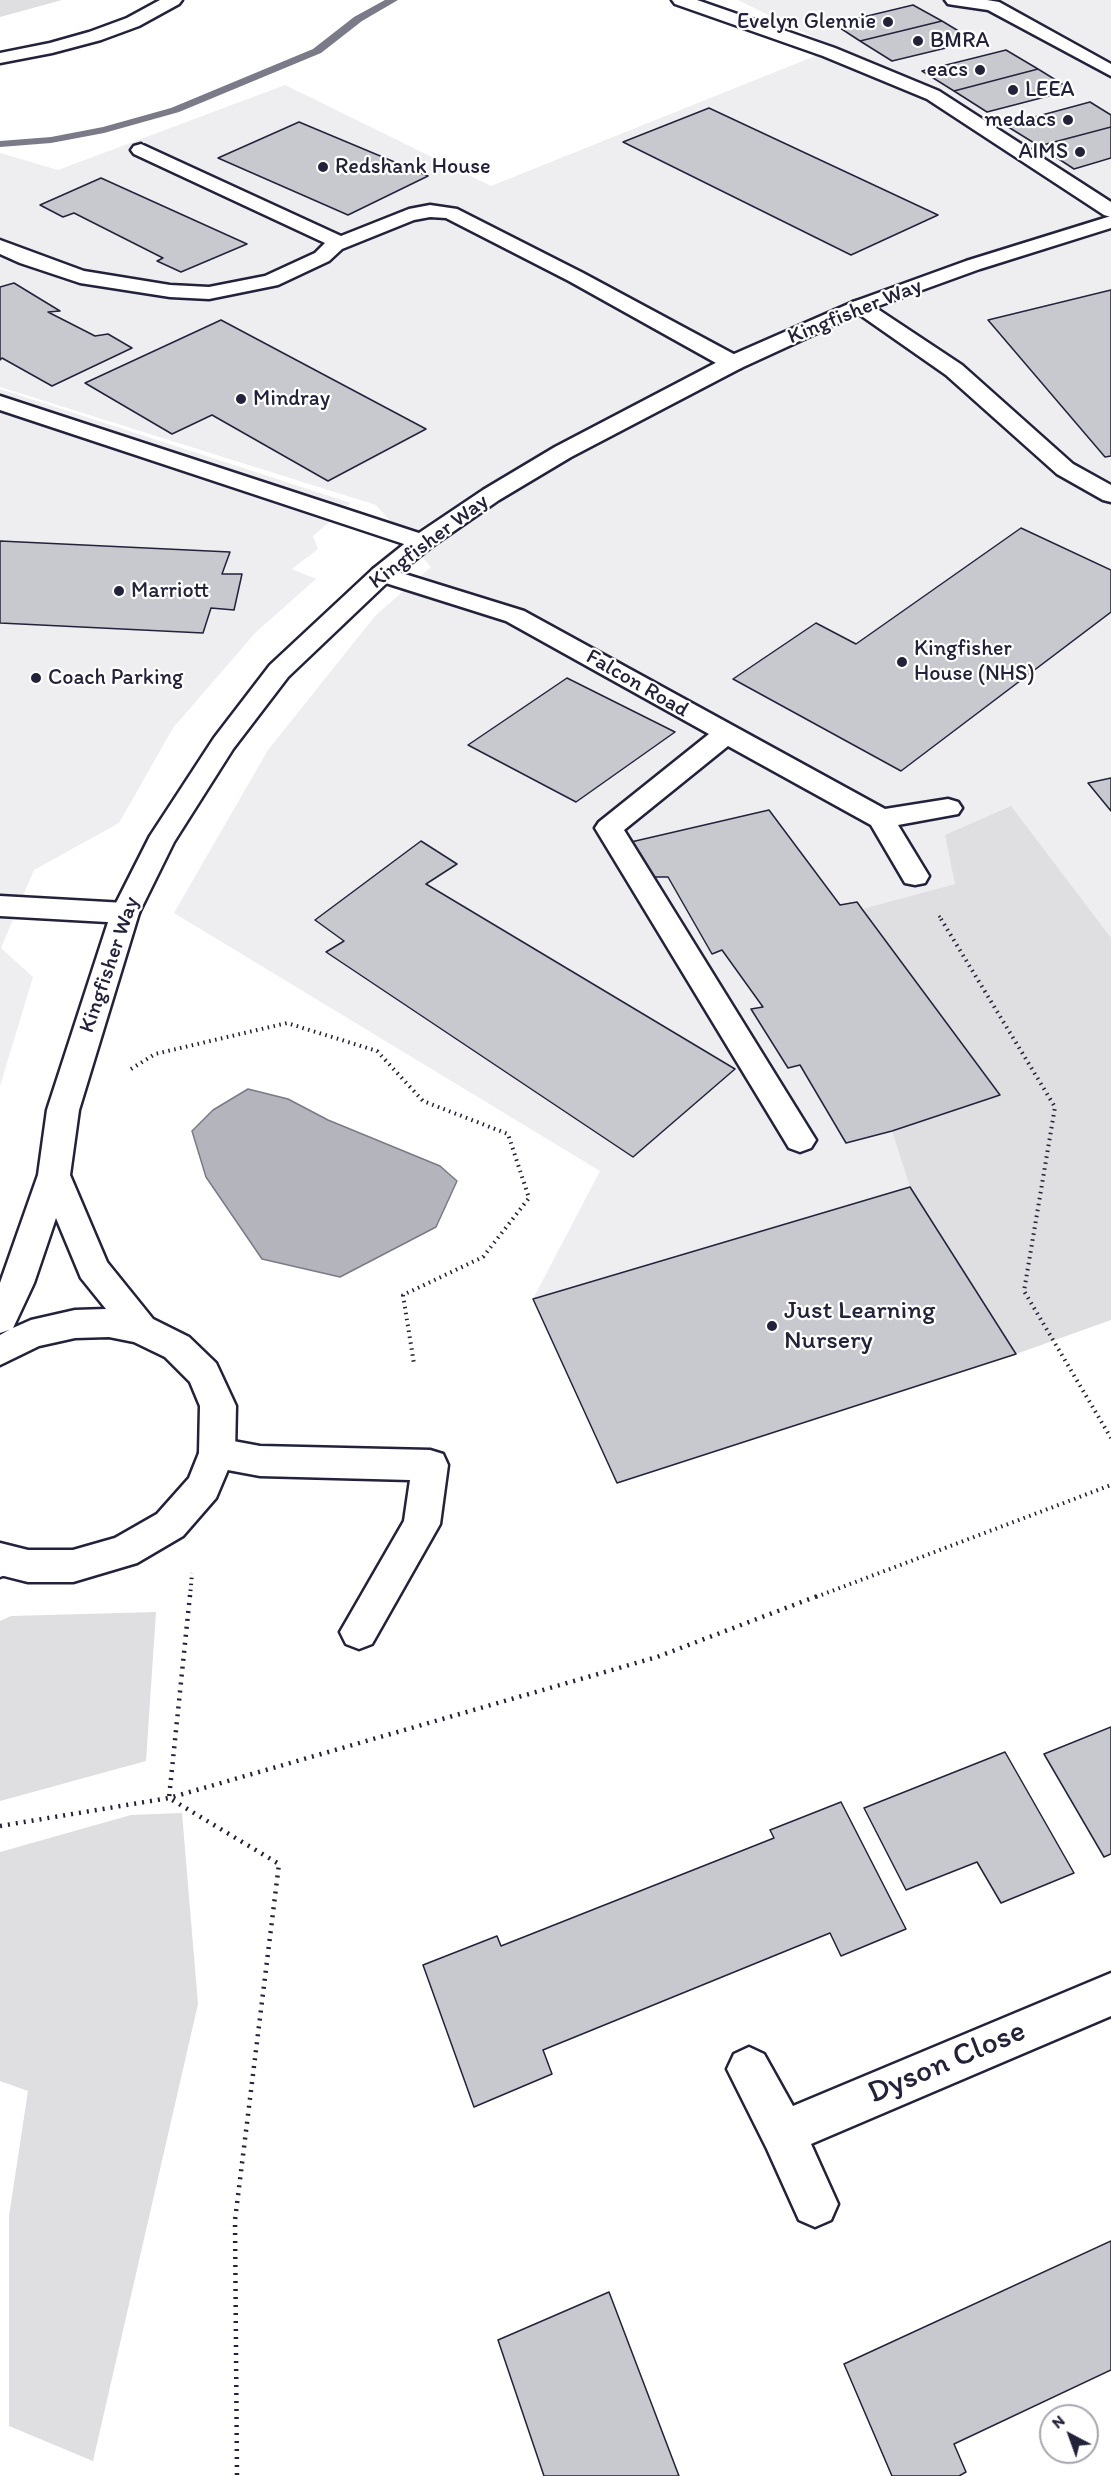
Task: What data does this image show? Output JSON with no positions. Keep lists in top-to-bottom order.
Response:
{
  "streets": {
    "main road": ["Kingfisher Way", "Falcon Road", "Dyson Close"]
  },
  "crossings": [
    ["Kingfisher Way", "Falcon Road"]
  ],
  "places": [
    "Evelyn Glennie",
    "BMRA",
    "eacs",
    "LEEA",
    "medacs",
    "AIMS",
    "Redshank House",
    "Mindray",
    "Marriott",
    "Kingfisher House (NHS)",
    "Coach Parking",
    "Just Learning Nursery"
  ],
  "north": "top left"
}
